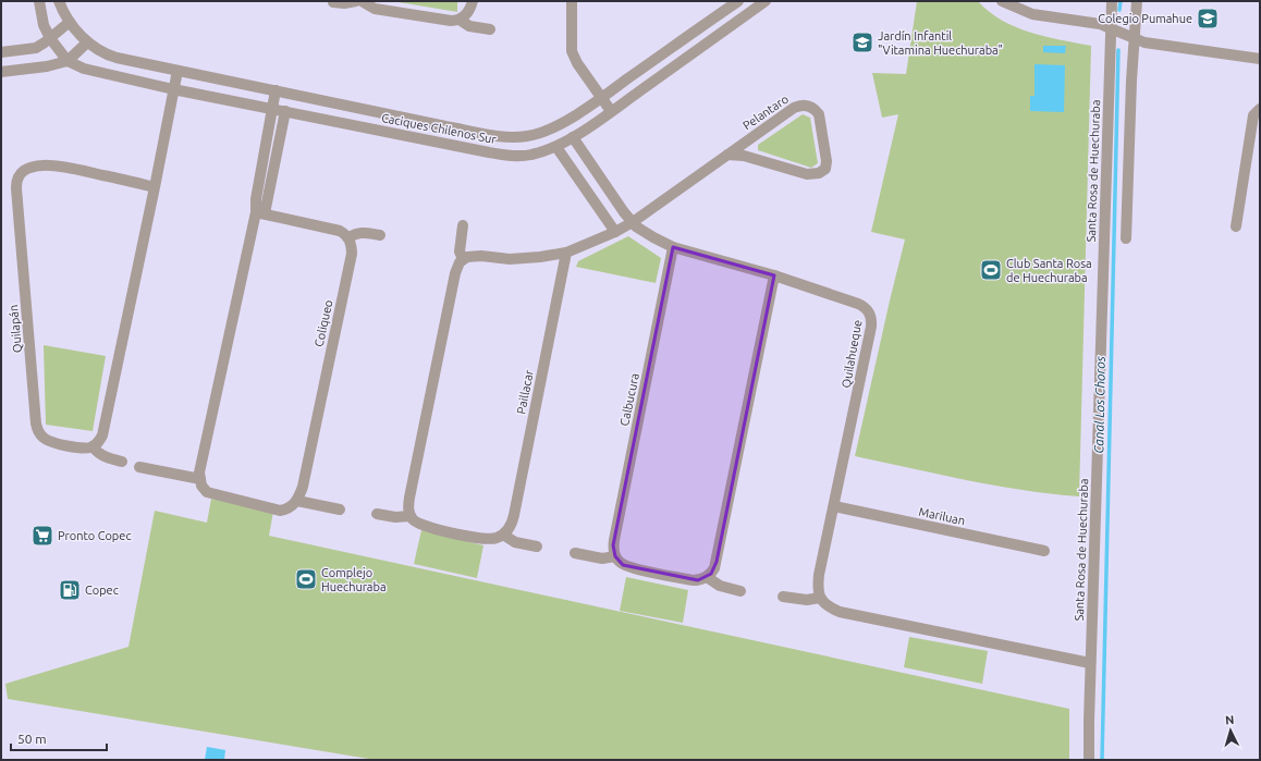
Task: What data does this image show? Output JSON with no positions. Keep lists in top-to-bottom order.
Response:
{
  "streets": {
    "street": [
      "Pelantaro",
      "Caciques Chilenos Sur",
      "Santa Rosa de Huechuraba",
      "Coliqueo",
      "Quilapán",
      "Quilahueque",
      "Paillacar",
      "Calbucura",
      "Mariluan"
    ]
  },
  "crossings": [
    ["Pelantaro", "Quilahueque"],
    ["Caciques Chilenos Sur", "Quilahueque"],
    ["Quilahueque", "Calbucura"],
    ["Quilahueque", "Mariluan"]
  ],
  "water": ["Canal Los Choros"],
  "places": {
    "school or university": ["Colegio Pumahue", "Jardín Infantil \"Vitamina Huechuraba\""],
    "sports": ["Club Santa Rosa de Huechuraba", "Complejo Huechuraba"],
    "supermarket": ["Pronto Copec"],
    "fuel station": ["Copec"]
  },
  "scale_bar": "50 m",
  "north": "top"
}
